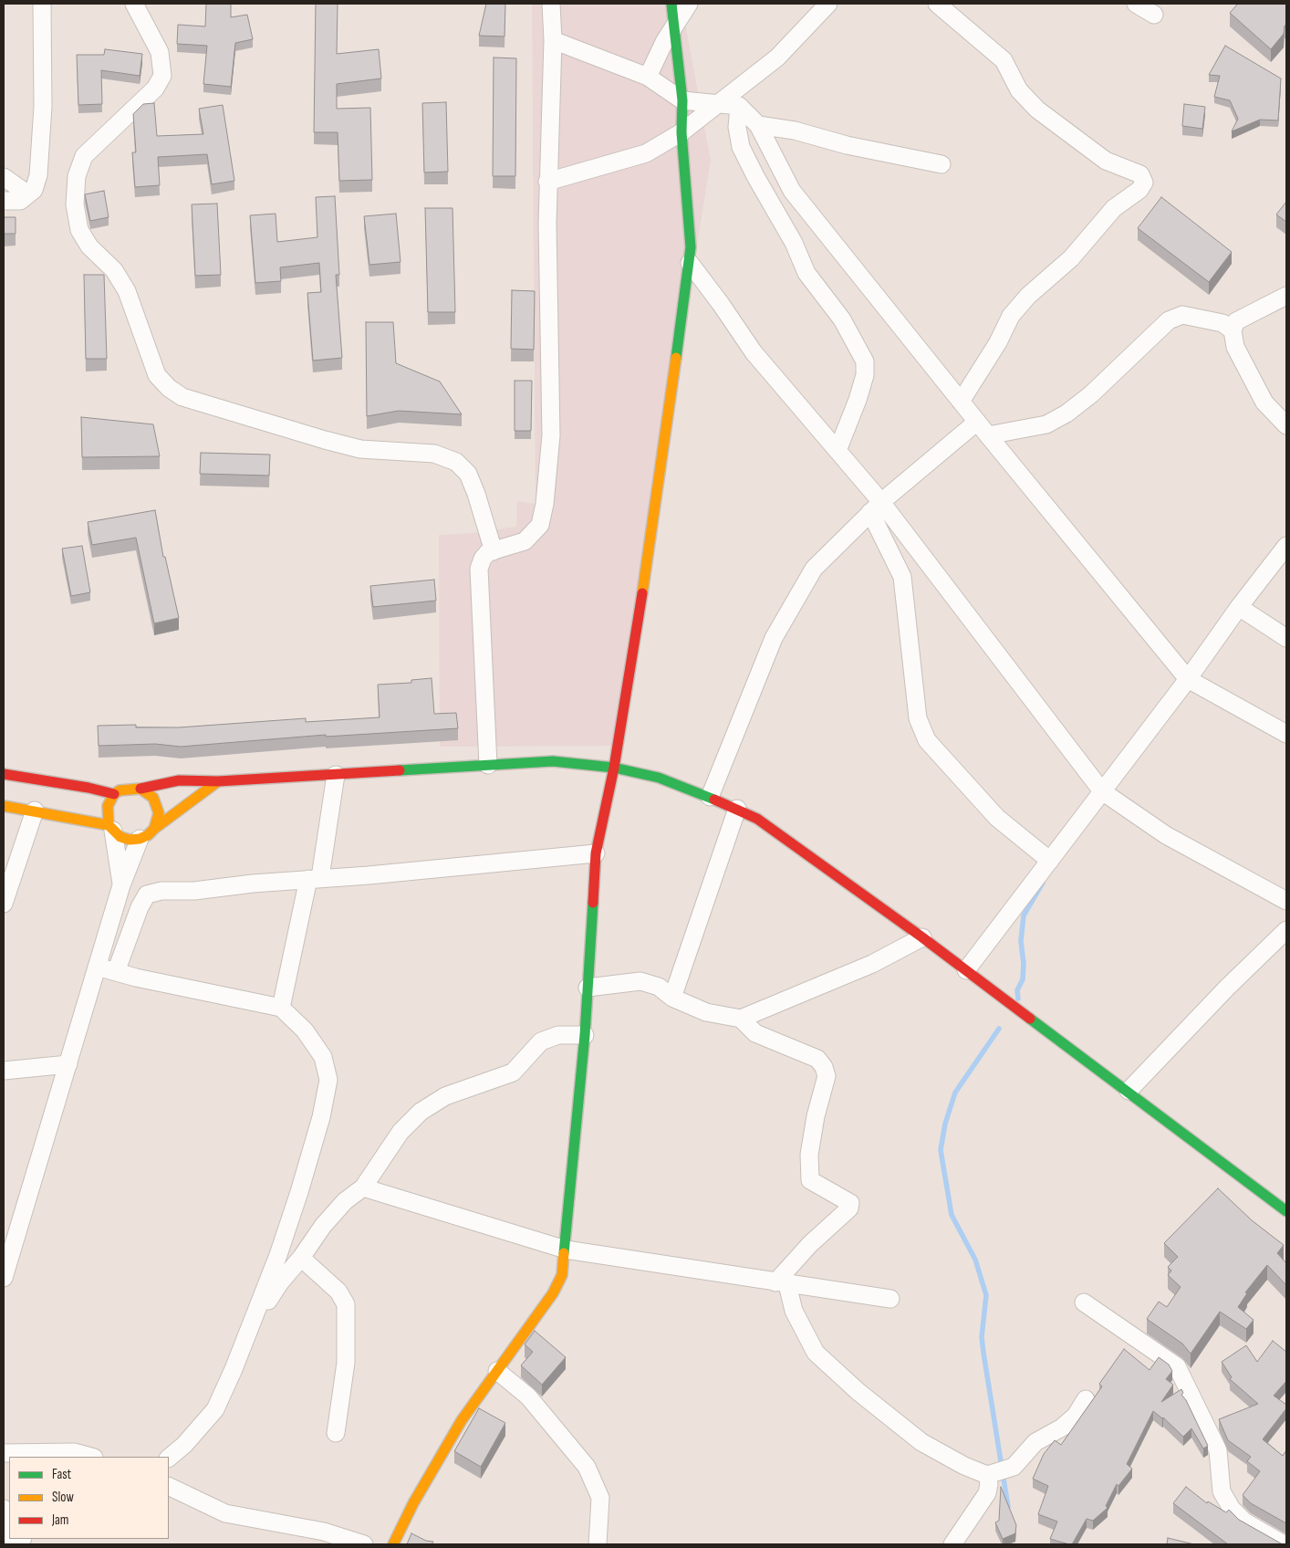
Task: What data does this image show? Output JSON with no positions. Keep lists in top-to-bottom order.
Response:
{
  "legend": ["Fast", "Slow", "Jam"]
}
